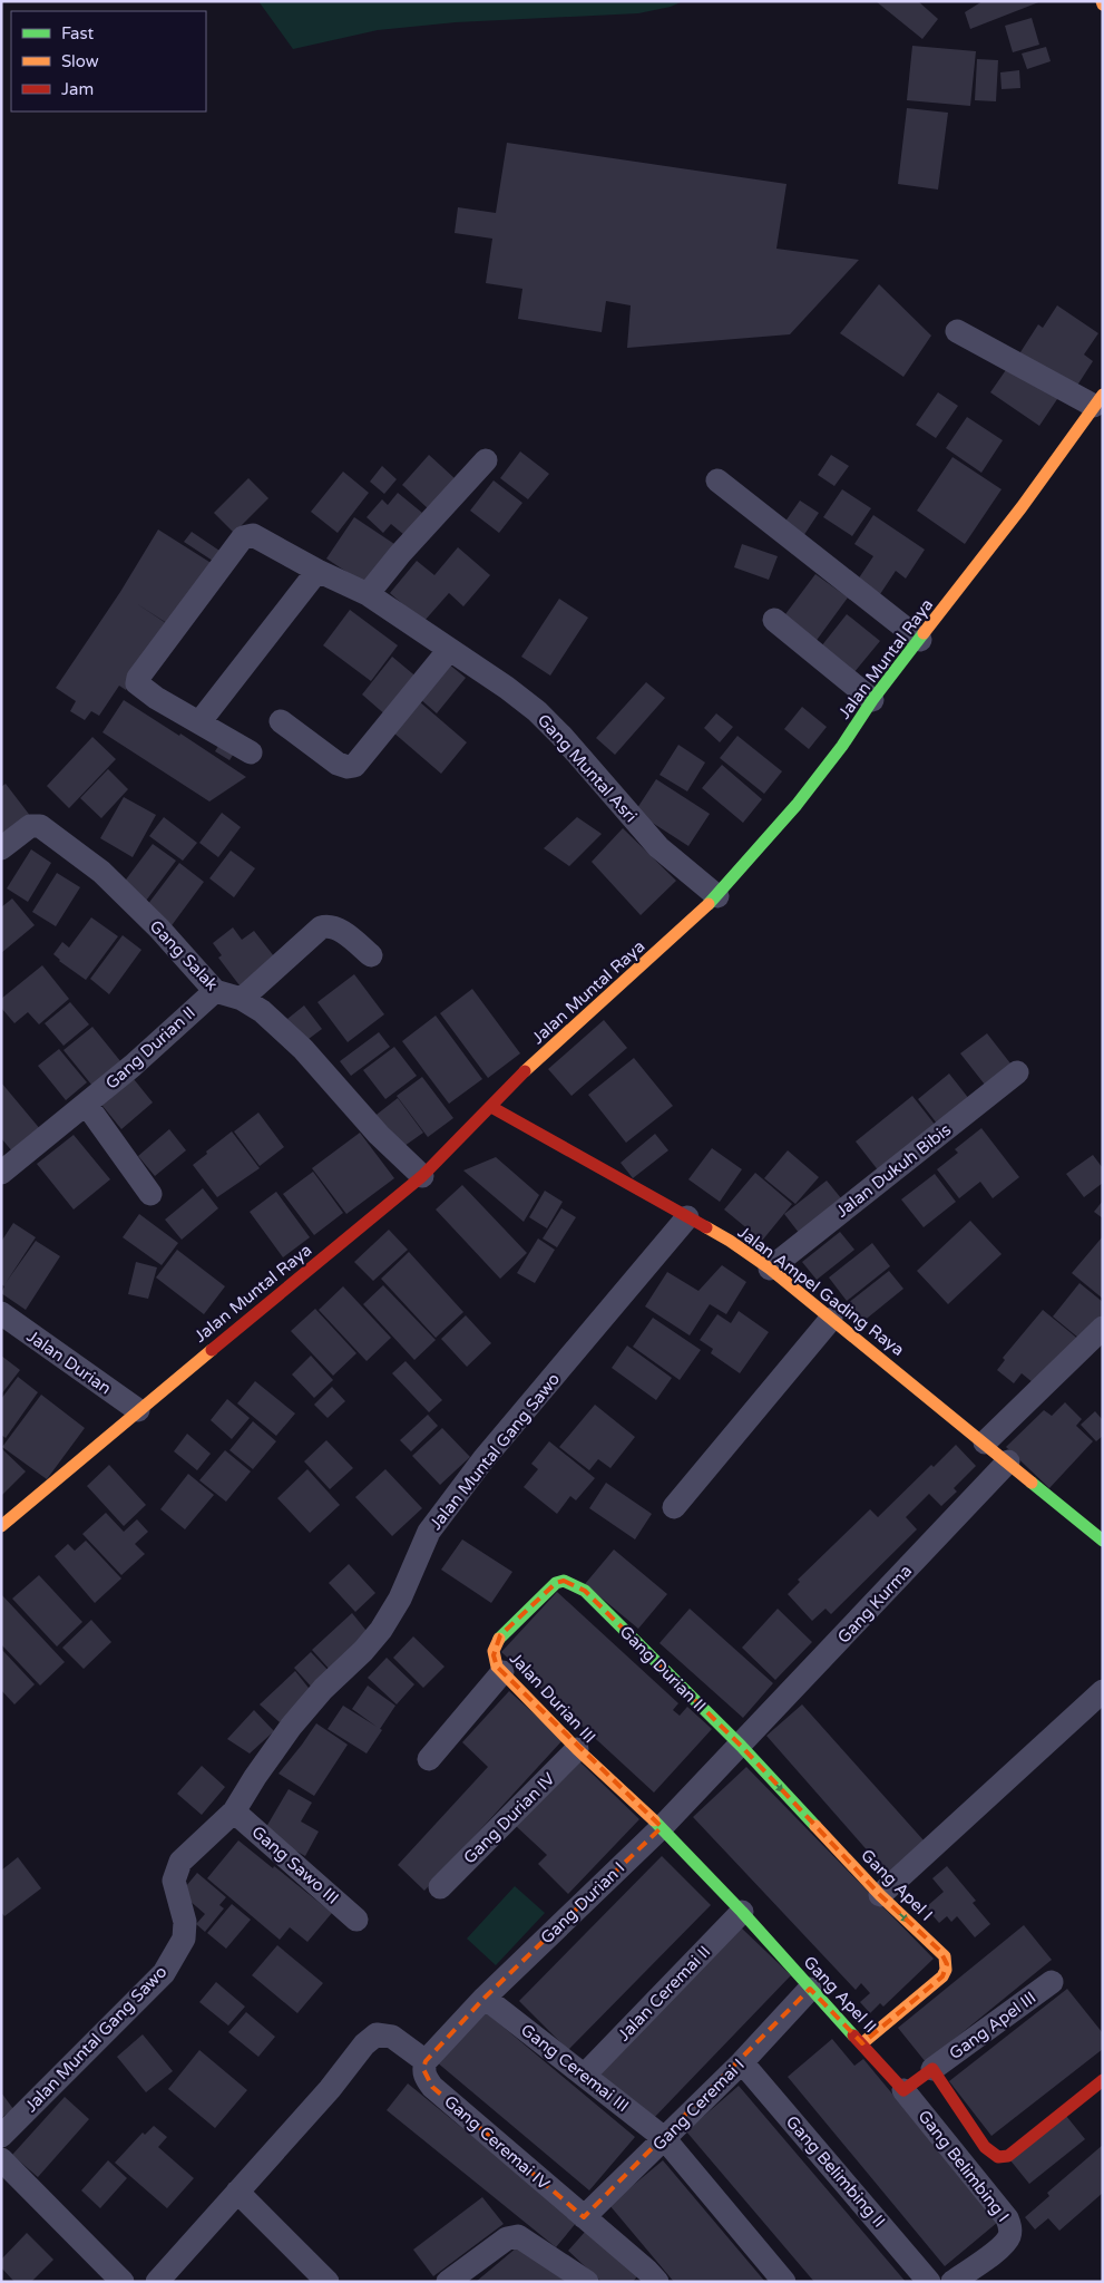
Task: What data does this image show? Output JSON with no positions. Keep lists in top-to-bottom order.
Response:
{
  "streets": {
    "main road": [
      "Jalan Muntal Raya",
      "Gang Durian II",
      "Jalan Ampel Gading Raya",
      "Jalan Durian III",
      "Gang Apel I",
      "Gang Apel II"
    ],
    "street": [
      "Gang Muntal Asri",
      "Gang Salak",
      "Jalan Dukuh Bibis",
      "Jalan Durian",
      "Jalan Muntal Gang Sawo",
      "Gang Kurma",
      "Gang Durian IV",
      "Gang Sawo III",
      "Gang Durian I",
      "Jalan Ceremai II",
      "Gang Apel III",
      "Gang Ceremai III",
      "Gang Ceremai I",
      "Gang Ceremai IV",
      "Gang Belimbing I",
      "Gang Belimbing II"
    ]
  },
  "crossings": [
    ["Jalan Muntal Raya", "Gang Muntal Asri"],
    ["Jalan Muntal Raya", "Gang Salak"],
    ["Jalan Muntal Raya", "Jalan Ampel Gading Raya"],
    ["Jalan Muntal Raya", "Jalan Durian"],
    ["Gang Salak", "Gang Durian II"],
    ["Gang Durian II", "Gang Kurma"],
    ["Gang Durian II", "Jalan Durian III"],
    ["Gang Durian II", "Gang Apel I"],
    ["Gang Durian II", "Gang Durian I"],
    ["Jalan Dukuh Bibis", "Jalan Ampel Gading Raya"],
    ["Jalan Ampel Gading Raya", "Jalan Muntal Gang Sawo"],
    ["Jalan Ampel Gading Raya", "Gang Kurma"],
    ["Jalan Muntal Gang Sawo", "Gang Sawo III"],
    ["Gang Kurma", "Gang Apel I"],
    ["Gang Kurma", "Gang Durian I"],
    ["Jalan Durian III", "Gang Durian IV"],
    ["Jalan Durian III", "Gang Durian I"],
    ["Jalan Durian III", "Gang Apel II"],
    ["Gang Apel I", "Gang Durian I"],
    ["Gang Apel I", "Gang Apel II"],
    ["Gang Durian I", "Gang Apel II"],
    ["Gang Durian I", "Gang Ceremai III"],
    ["Gang Durian I", "Gang Ceremai IV"],
    ["Jalan Ceremai II", "Gang Apel II"],
    ["Jalan Ceremai II", "Gang Ceremai III"],
    ["Gang Apel II", "Gang Ceremai I"],
    ["Gang Apel II", "Gang Belimbing I"],
    ["Gang Ceremai III", "Gang Ceremai I"],
    ["Gang Ceremai I", "Gang Ceremai IV"],
    ["Gang Ceremai I", "Gang Belimbing II"]
  ],
  "legend": ["Fast", "Slow", "Jam"]
}
